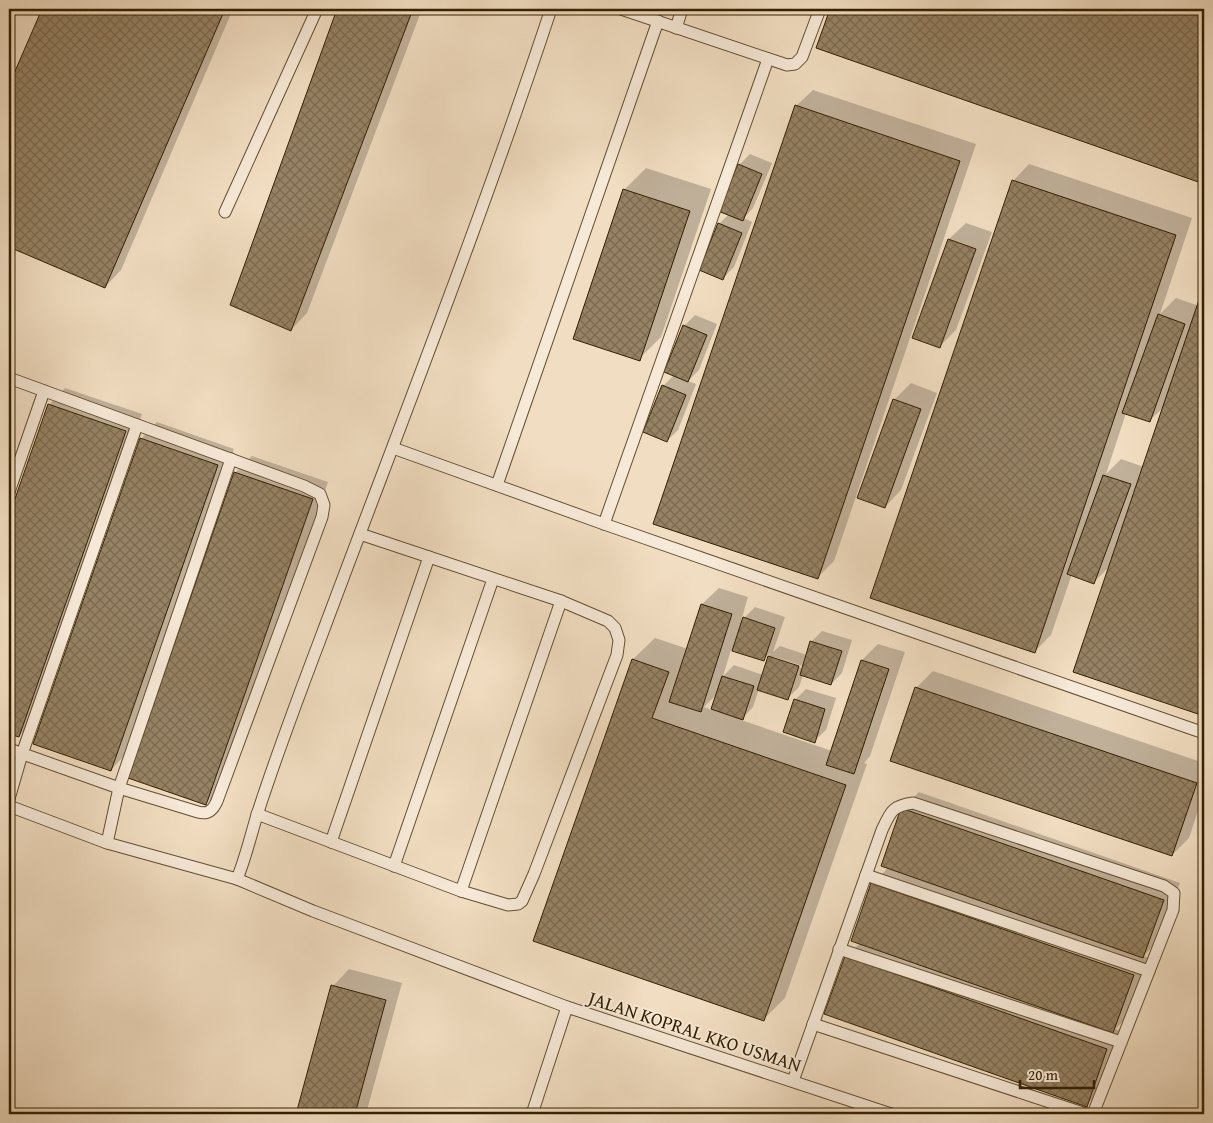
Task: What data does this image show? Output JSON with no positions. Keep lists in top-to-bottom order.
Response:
{
  "streets": {
    "lane": ["JALAN KOPRAL KKO USMAN"]
  },
  "scale_bar": "20 m"
}
